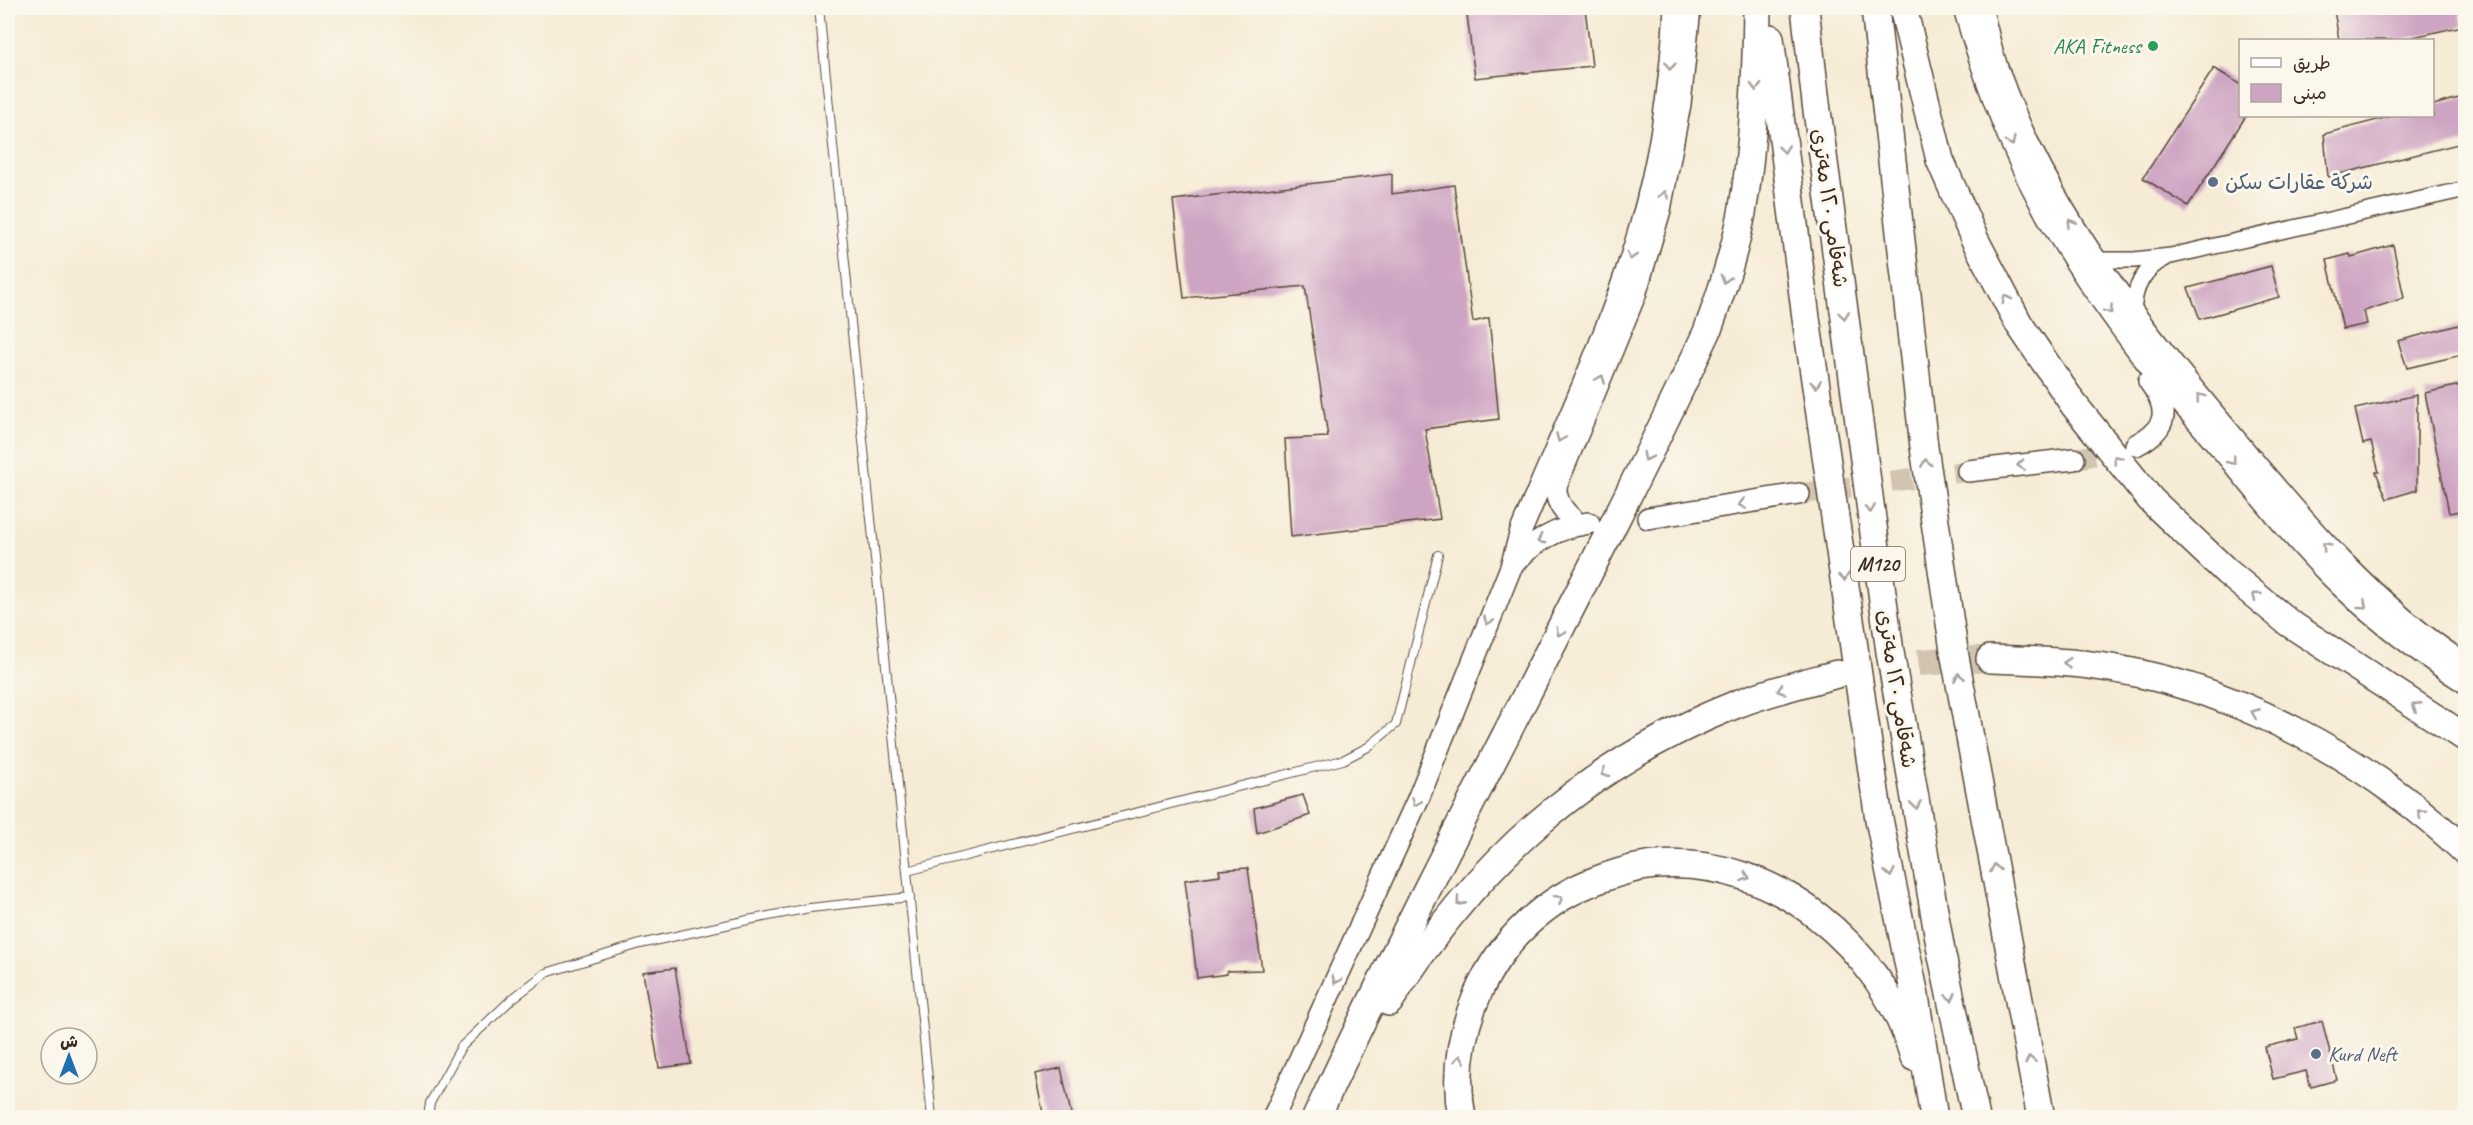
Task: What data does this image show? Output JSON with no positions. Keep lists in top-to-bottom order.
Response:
{
  "streets": {
    "highway": ["شەقامی ١٢٠ مەتری", "M120"]
  },
  "places": ["AKA Fitness", "شركة عقارات سكن", "Kurd Neft"],
  "legend": ["طريق", "مبنى"],
  "north": "top"
}
